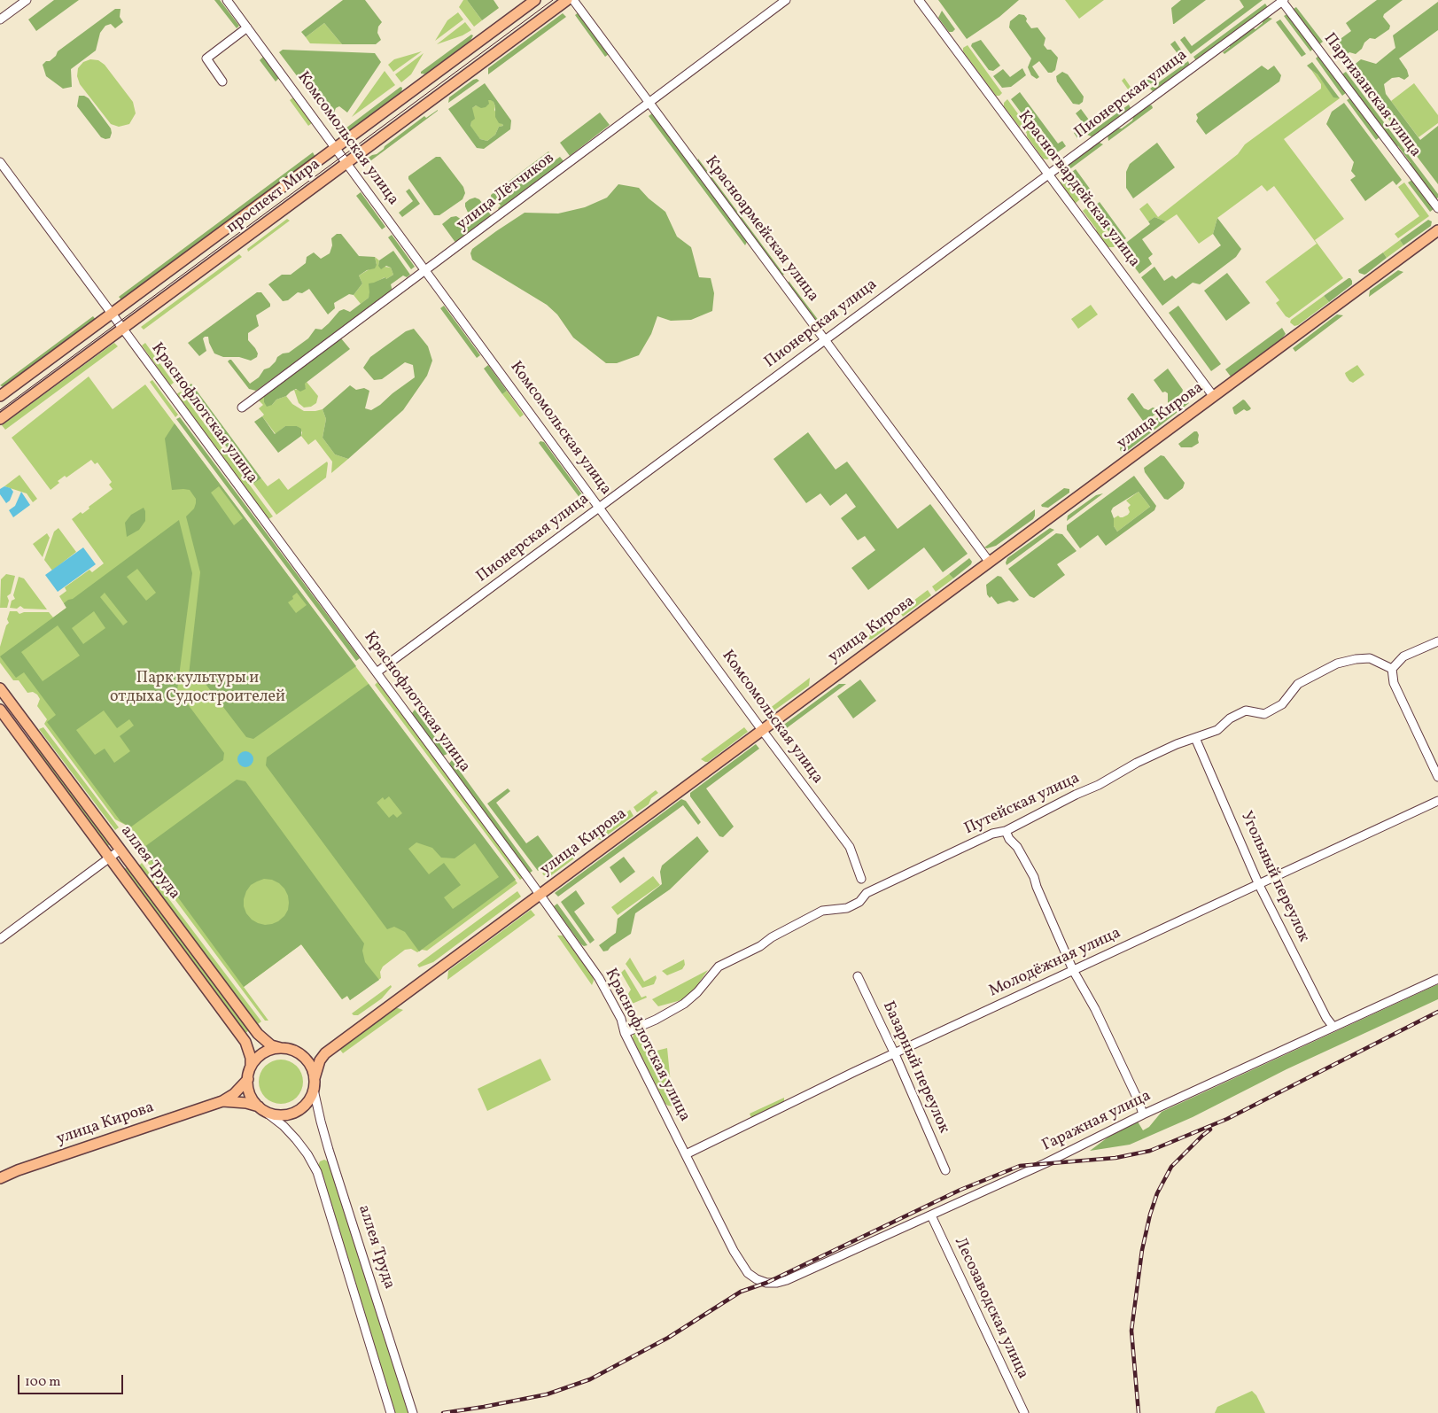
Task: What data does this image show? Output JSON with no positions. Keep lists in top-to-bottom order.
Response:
{
  "streets": {
    "main road": ["проспект Мира", "улица Кирова", "аллея Труда"],
    "street": [
      "Пионерская улица",
      "Партизанская улица",
      "Комсомольская улица",
      "Красногвардейская улица",
      "улица Лётчиков",
      "Красноармейская улица",
      "Краснофлотская улица",
      "Путейская улица",
      "Угольный переулок",
      "Молодёжная улица",
      "Базарный переулок",
      "Гаражная улица",
      "Лесозаводская улица"
    ]
  },
  "crossings": [
    ["Пионерская улица", "Партизанская улица"],
    ["Пионерская улица", "Комсомольская улица"],
    ["Пионерская улица", "Красногвардейская улица"],
    ["Пионерская улица", "Красноармейская улица"],
    ["Пионерская улица", "Краснофлотская улица"],
    ["Комсомольская улица", "улица Лётчиков"],
    ["Комсомольская улица", "проспект Мира"],
    ["Комсомольская улица", "улица Кирова"],
    ["Красногвардейская улица", "улица Кирова"],
    ["улица Лётчиков", "Красноармейская улица"],
    ["проспект Мира", "Краснофлотская улица"],
    ["Красноармейская улица", "улица Кирова"],
    ["Краснофлотская улица", "улица Кирова"],
    ["Краснофлотская улица", "Путейская улица"],
    ["Краснофлотская улица", "Молодёжная улица"],
    ["Краснофлотская улица", "Гаражная улица"],
    ["улица Кирова", "аллея Труда"],
    ["Путейская улица", "Угольный переулок"],
    ["Угольный переулок", "Молодёжная улица"],
    ["Угольный переулок", "Гаражная улица"],
    ["Молодёжная улица", "Базарный переулок"],
    ["Гаражная улица", "Лесозаводская улица"]
  ],
  "parks": ["Парк культуры и отдыха Судостроителей"],
  "scale_bar": "100 m"
}
